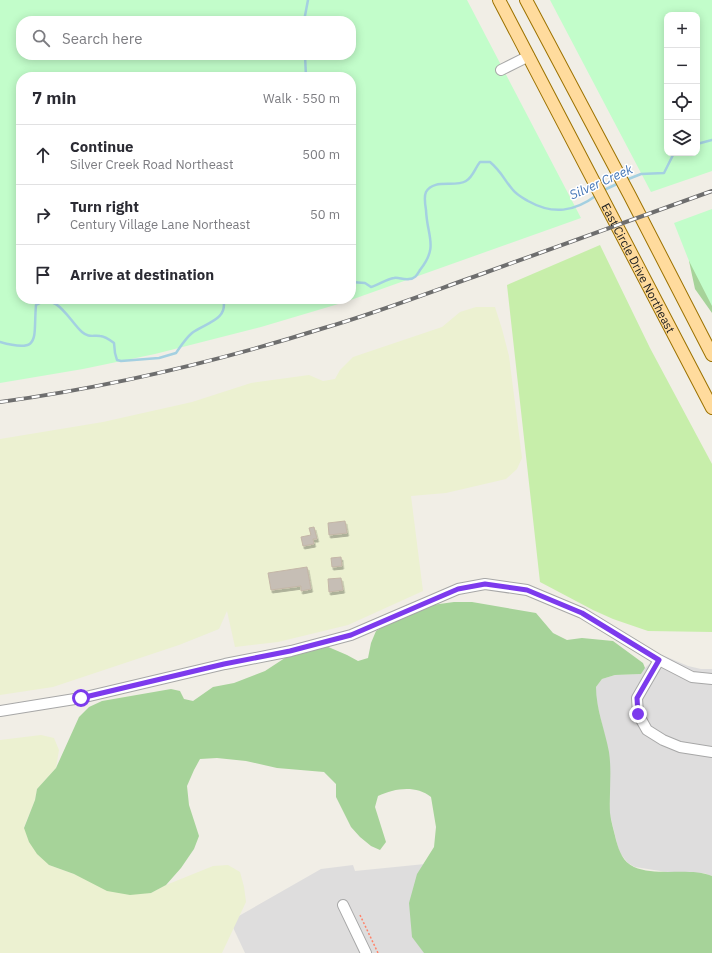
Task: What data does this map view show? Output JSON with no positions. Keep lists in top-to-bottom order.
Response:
{
  "streets": {
    "main road": ["East Circle Drive Northeast"]
  },
  "water": ["Silver Creek"],
  "page": {
    "map_buttons": ["+", "−"],
    "search": "Search here",
    "heading": ["7 min", "Walk · 550 m"],
    "list": [
      ["Continue", "Silver Creek Road Northeast", "500 m"],
      ["Turn right", "Century Village Lane Northeast", "50 m"],
      "Arrive at destination"
    ]
  }
}
